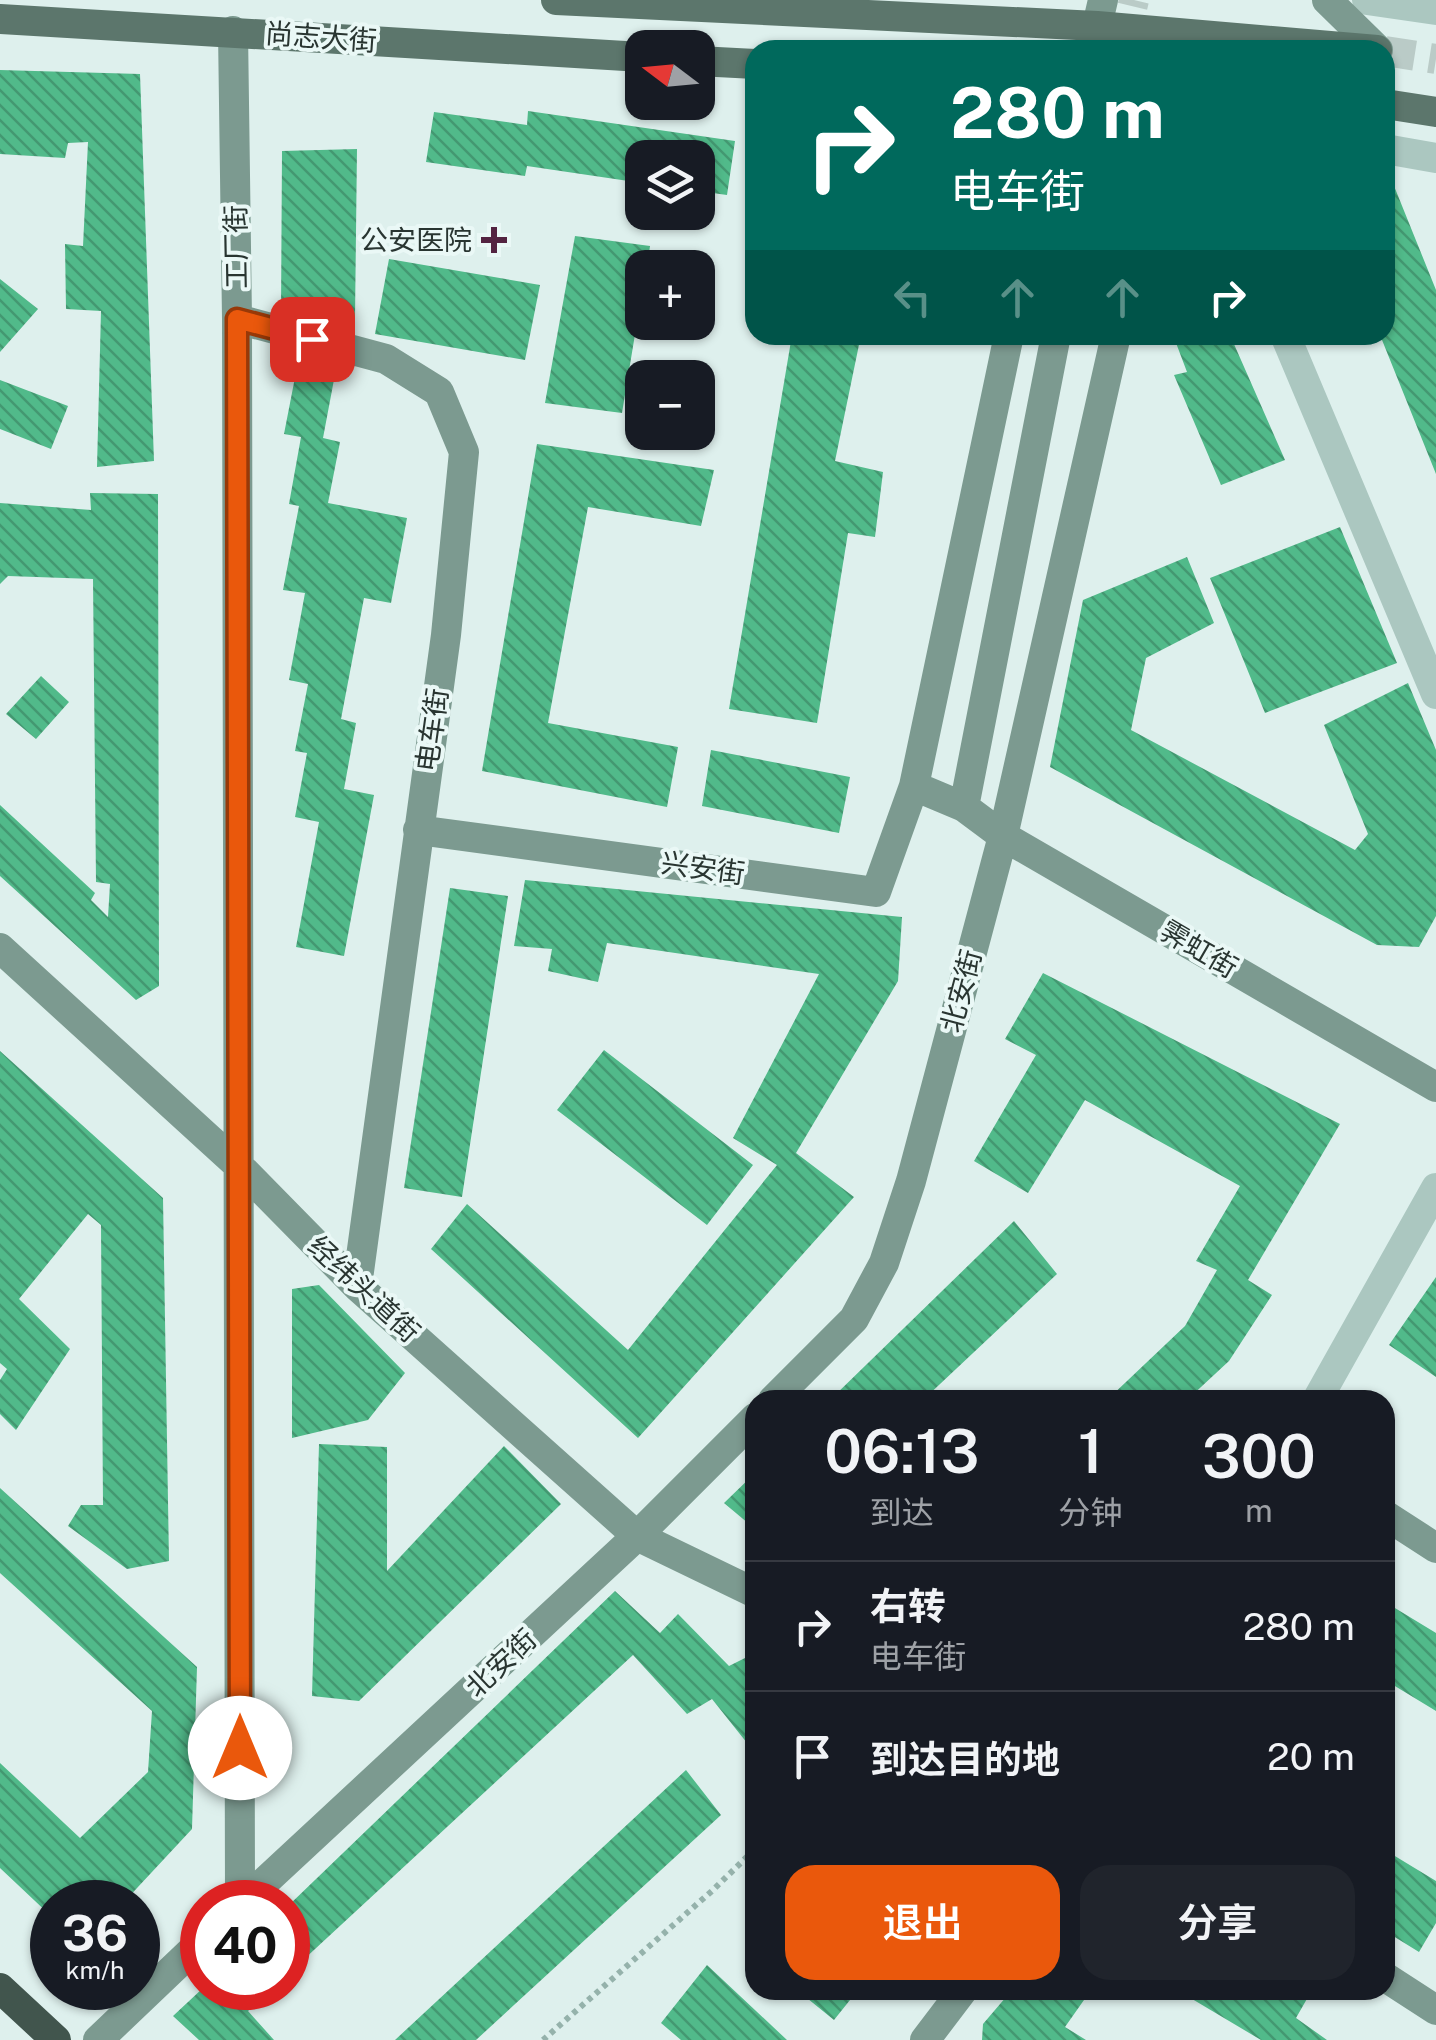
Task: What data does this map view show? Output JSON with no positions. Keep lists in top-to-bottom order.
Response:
{
  "streets": {
    "main road": ["尚志大街"],
    "street": [
      "工厂街",
      "电车街",
      "兴安街",
      "霁虹街",
      "北安街",
      "经纬头道街"
    ]
  },
  "crossings": [
    ["尚志大街", "工厂街"],
    ["工厂街", "电车街"],
    ["工厂街", "经纬头道街"],
    ["电车街", "兴安街"],
    ["电车街", "经纬头道街"],
    ["兴安街", "霁虹街"],
    ["霁虹街", "北安街"],
    ["北安街", "经纬头道街"]
  ],
  "places": {
    "health": ["公安医院"]
  },
  "north": "left",
  "page": {
    "map_buttons": ["+", "−"],
    "turn": ["280 m", "电车街"],
    "eta": [
      "06:13",
      "到达",
      "1",
      "分钟",
      "300",
      "m"
    ],
    "list": [
      {
        "name": "右转",
        "note": "电车街",
        "value": "280 m"
      },
      {
        "name": "到达目的地",
        "value": "20 m"
      }
    ],
    "buttons": ["退出", "分享"],
    "speed": "36 km/h",
    "limit": "40"
  }
}
